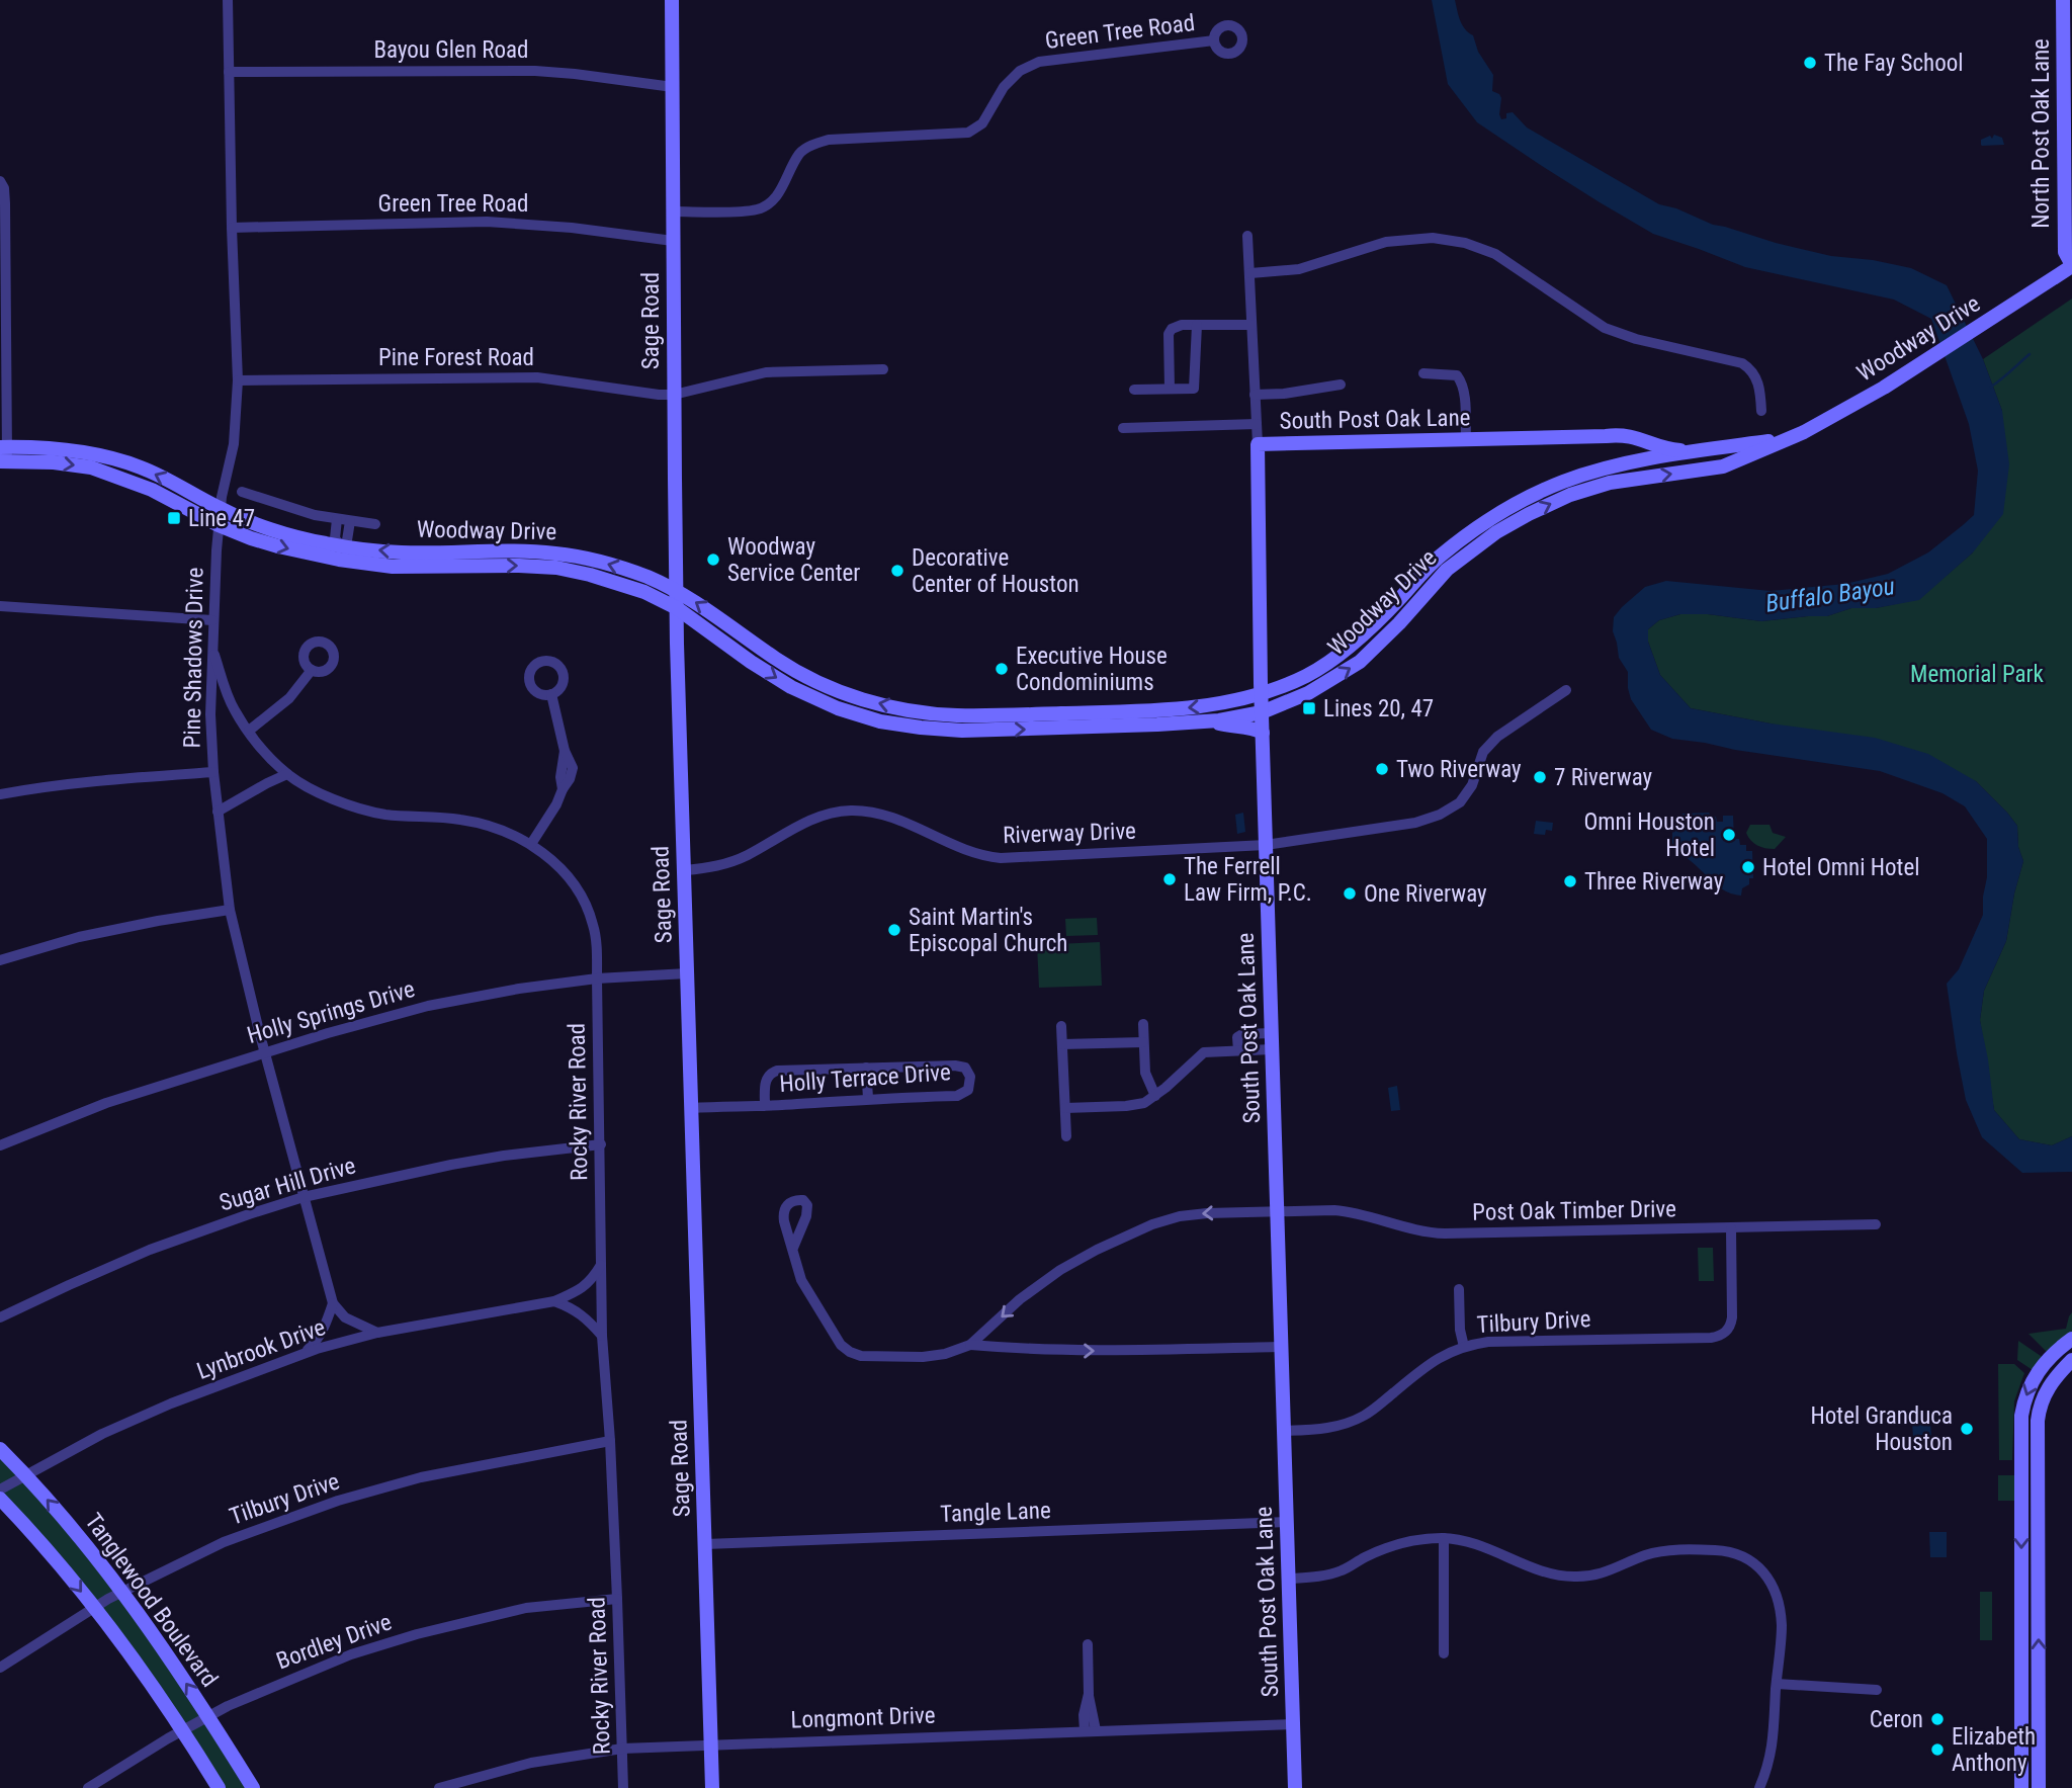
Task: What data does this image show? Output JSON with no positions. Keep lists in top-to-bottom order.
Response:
{
  "streets": {
    "main road": [
      "North Post Oak Lane",
      "Sage Road",
      "Woodway Drive",
      "South Post Oak Lane",
      "Tanglewood Boulevard"
    ],
    "street": [
      "Green Tree Road",
      "Bayou Glen Road",
      "Pine Forest Road",
      "Pine Shadows Drive",
      "Riverway Drive",
      "Holly Springs Drive",
      "Holly Terrace Drive",
      "Rocky River Road",
      "Sugar Hill Drive",
      "Post Oak Timber Drive",
      "Tilbury Drive",
      "Lynbrook Drive",
      "Tangle Lane",
      "Bordley Drive",
      "Longmont Drive"
    ]
  },
  "crossings": [
    ["Green Tree Road", "Sage Road"],
    ["Green Tree Road", "Pine Shadows Drive"],
    ["Bayou Glen Road", "Sage Road"],
    ["Bayou Glen Road", "Pine Shadows Drive"],
    ["North Post Oak Lane", "Woodway Drive"],
    ["Sage Road", "Woodway Drive"],
    ["Sage Road", "Pine Forest Road"],
    ["Sage Road", "Riverway Drive"],
    ["Sage Road", "Holly Springs Drive"],
    ["Sage Road", "Holly Terrace Drive"],
    ["Sage Road", "Tangle Lane"],
    ["Sage Road", "Longmont Drive"],
    ["Woodway Drive", "South Post Oak Lane"],
    ["Woodway Drive", "Pine Shadows Drive"],
    ["Pine Forest Road", "Pine Shadows Drive"],
    ["South Post Oak Lane", "Riverway Drive"],
    ["South Post Oak Lane", "Post Oak Timber Drive"],
    ["South Post Oak Lane", "Tilbury Drive"],
    ["South Post Oak Lane", "Tangle Lane"],
    ["South Post Oak Lane", "Longmont Drive"],
    ["Pine Shadows Drive", "Holly Springs Drive"],
    ["Pine Shadows Drive", "Rocky River Road"],
    ["Pine Shadows Drive", "Sugar Hill Drive"],
    ["Holly Springs Drive", "Rocky River Road"],
    ["Rocky River Road", "Sugar Hill Drive"],
    ["Rocky River Road", "Tilbury Drive"],
    ["Rocky River Road", "Lynbrook Drive"],
    ["Rocky River Road", "Bordley Drive"],
    ["Rocky River Road", "Longmont Drive"],
    ["Post Oak Timber Drive", "Tilbury Drive"],
    ["Tilbury Drive", "Tanglewood Boulevard"],
    ["Lynbrook Drive", "Tanglewood Boulevard"],
    ["Tanglewood Boulevard", "Bordley Drive"]
  ],
  "water": ["Buffalo Bayou"],
  "parks": ["Memorial Park"],
  "places": {
    "other": [
      "The Fay School",
      "Woodway Service Center",
      "Decorative Center of Houston",
      "Executive House Condominiums",
      "Two Riverway",
      "7 Riverway",
      "Omni Houston Hotel",
      "Hotel Omni Hotel",
      "The Ferrell Law Firm, P.C.",
      "Three Riverway",
      "One Riverway",
      "Saint Martin's Episcopal Church",
      "Hotel Granduca Houston",
      "Ceron",
      "Elizabeth Anthony"
    ],
    "transit": ["Line 47", "Lines 20, 47"]
  }
}
